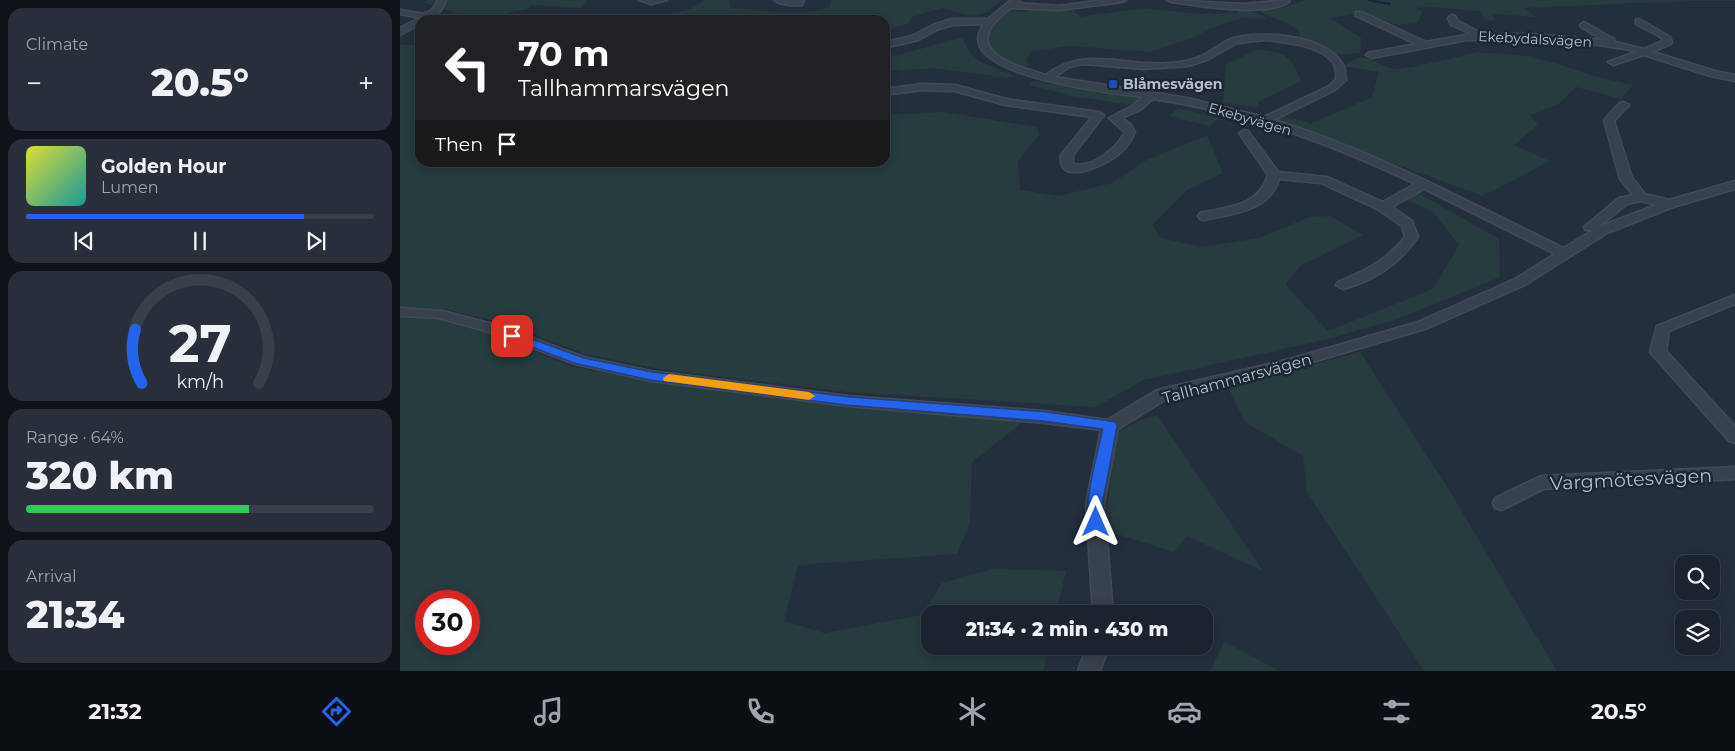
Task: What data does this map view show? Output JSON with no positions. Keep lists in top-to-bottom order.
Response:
{
  "streets": {
    "street": [
      "Ekebydalsvägen",
      "Ekebyvägen",
      "Tallhammarsvägen",
      "Vargmötesvägen"
    ]
  },
  "crossings": [
    ["Ekebyvägen", "Tallhammarsvägen"]
  ],
  "places": {
    "transit": ["Blåmesvägen"]
  },
  "page": {
    "tile": [
      "Climate",
      ["Range · 64%", "320 km"],
      ["Arrival", "21:34"]
    ],
    "turn": ["70 m", "Tallhammarsvägen"],
    "heat": ["−", "20.5°", "+"],
    "then": "Then",
    "song": ["Golden Hour", "Lumen"],
    "limit": "30",
    "trip": "21:34 · 2 min · 430 m",
    "tabs": ["21:32", "20.5°"],
    "gauge": ["27", "km/h"]
  }
}
